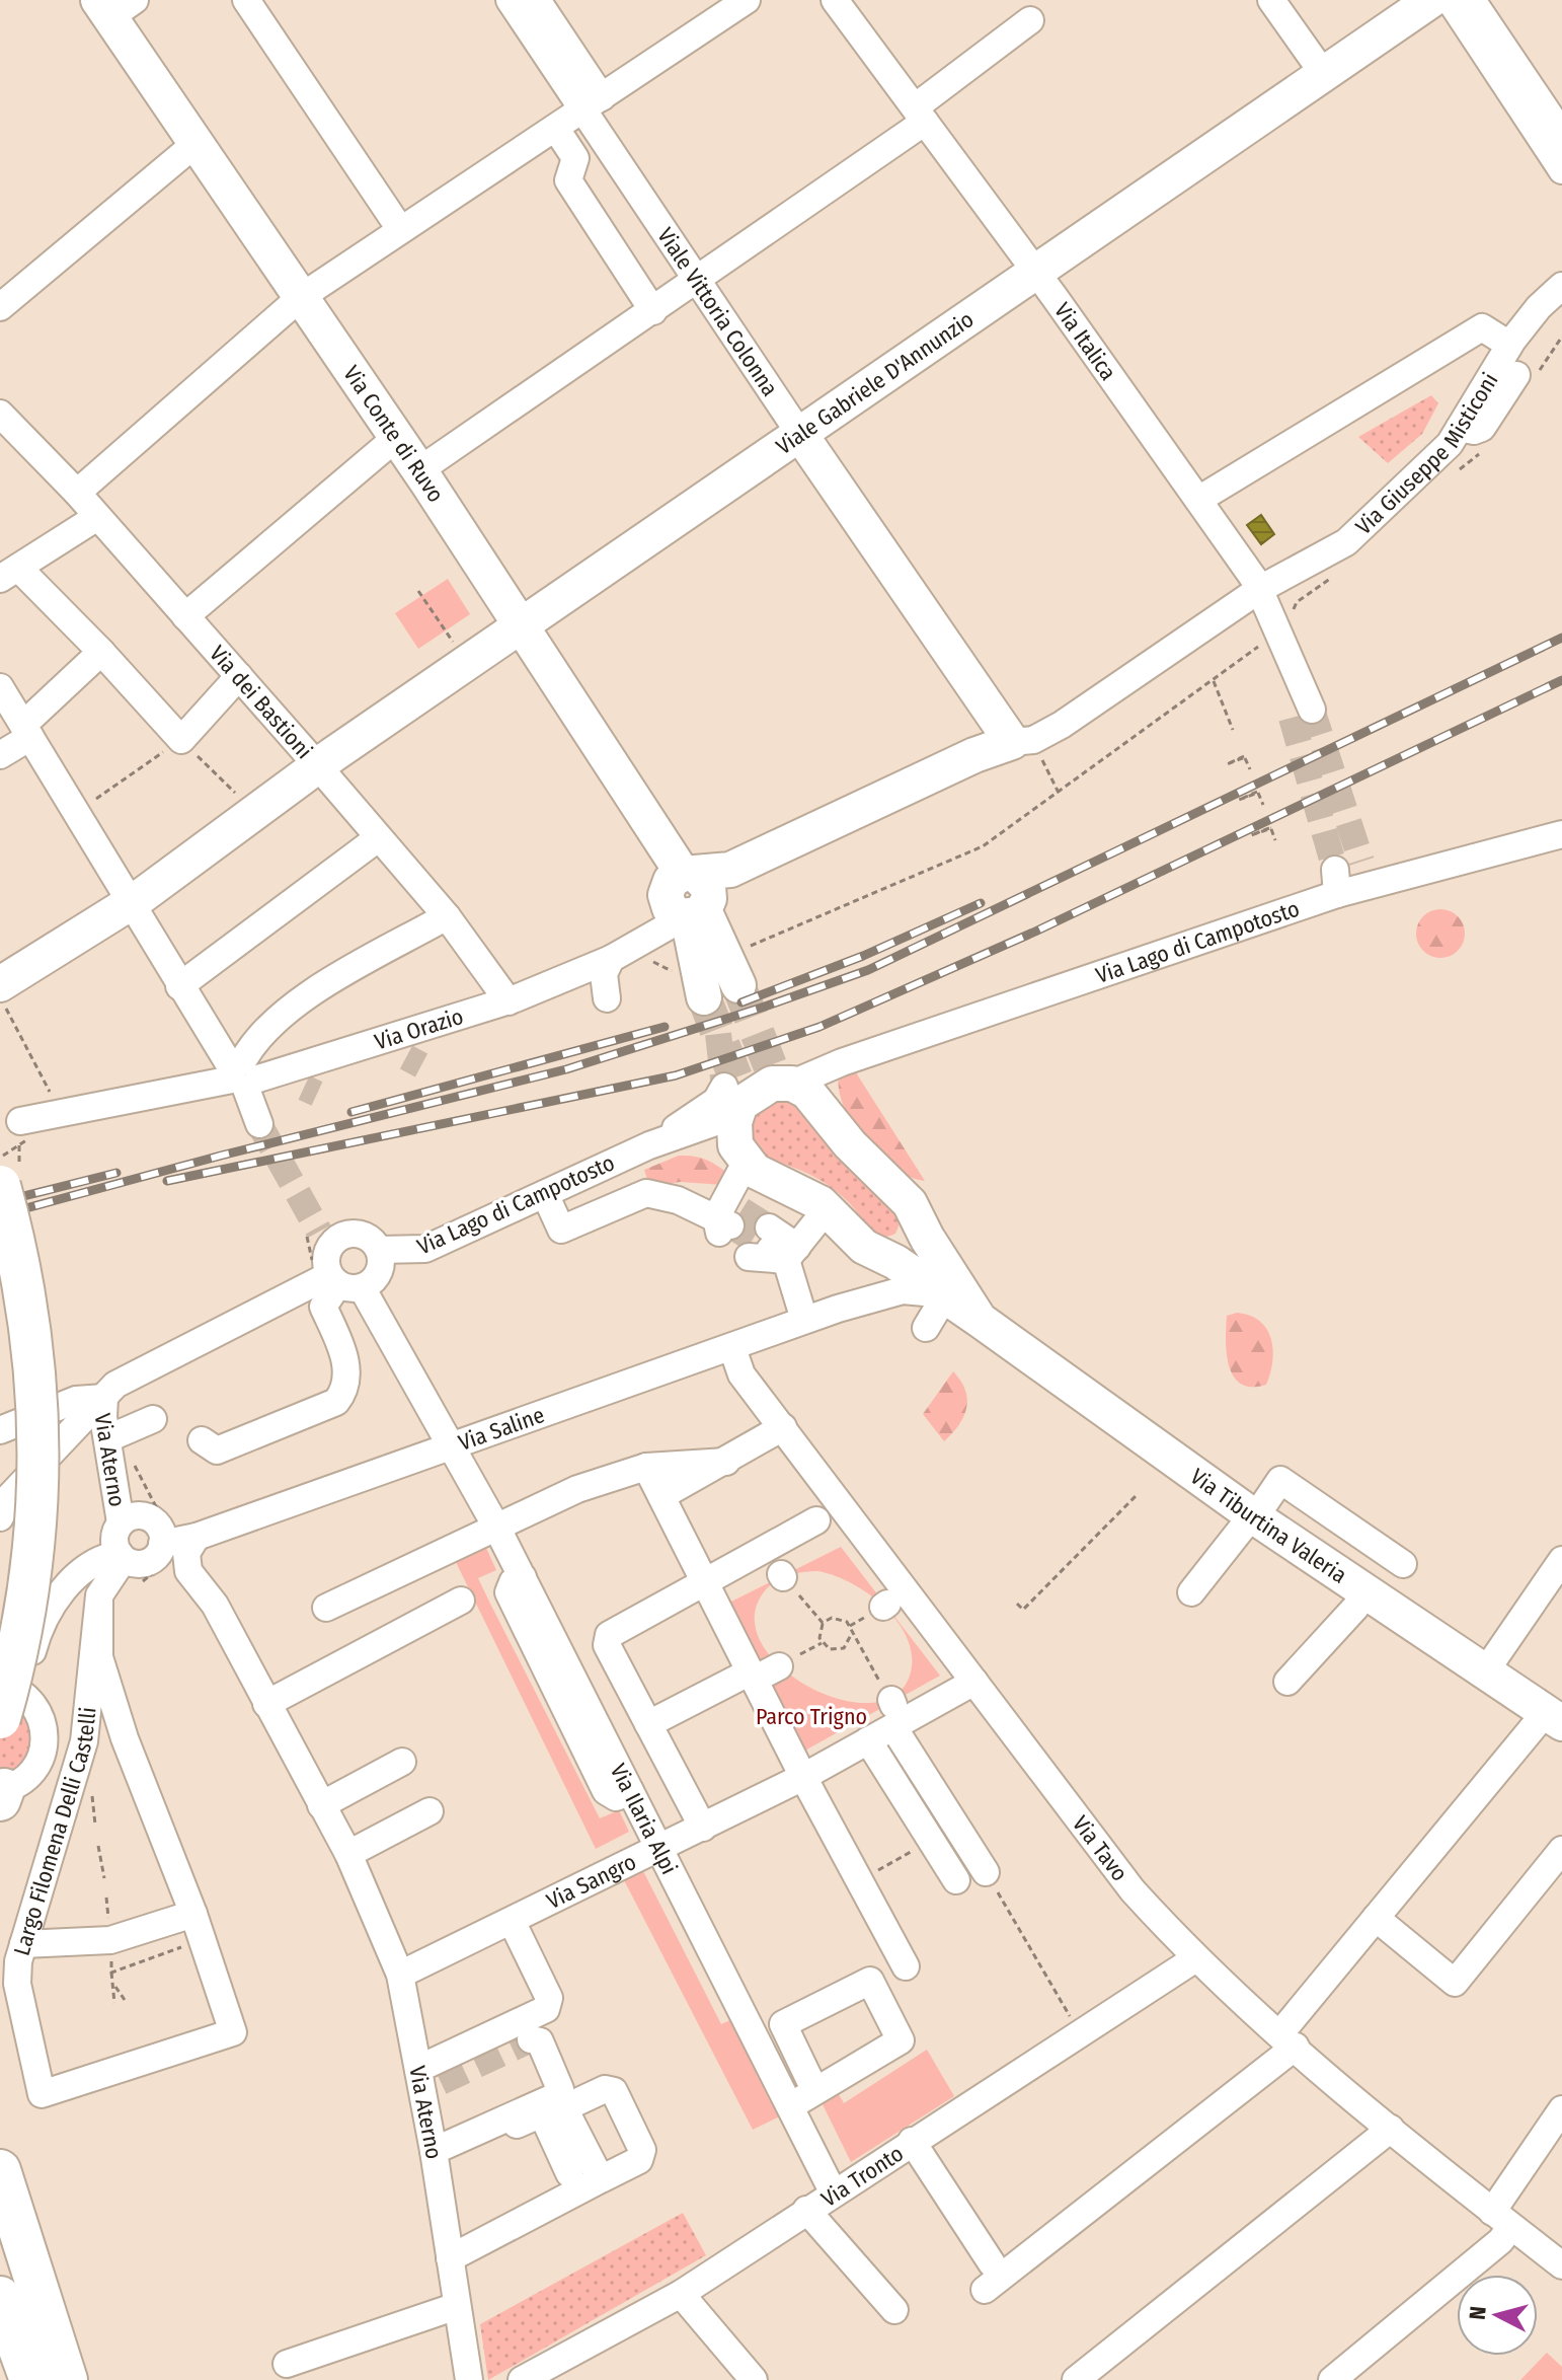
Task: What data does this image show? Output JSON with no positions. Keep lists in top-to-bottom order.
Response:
{
  "streets": {
    "main road": [
      "Viale Vittoria Colonna",
      "Viale Gabriele D'Annunzio",
      "Via Conte di Ruvo",
      "Via Orazio",
      "Via Tiburtina Valeria"
    ],
    "street": [
      "Via Italica",
      "Via Giuseppe Misticoni",
      "Via dei Bastioni",
      "Via Lago di Campotosto",
      "Via Saline",
      "Via Aterno",
      "Via Ilaria Alpi",
      "Largo Filomena Delli Castelli",
      "Via Tavo",
      "Via Sangro",
      "Via Tronto"
    ]
  },
  "crossings": [
    ["Viale Vittoria Colonna", "Viale Gabriele D'Annunzio"],
    ["Viale Vittoria Colonna", "Via Giuseppe Misticoni"],
    ["Viale Vittoria Colonna", "Via Orazio"],
    ["Via Italica", "Viale Gabriele D'Annunzio"],
    ["Via Italica", "Via Giuseppe Misticoni"],
    ["Viale Gabriele D'Annunzio", "Via Conte di Ruvo"],
    ["Viale Gabriele D'Annunzio", "Via dei Bastioni"],
    ["Via Conte di Ruvo", "Via Orazio"],
    ["Via Giuseppe Misticoni", "Via Orazio"],
    ["Via dei Bastioni", "Via Orazio"],
    ["Via Lago di Campotosto", "Via Tiburtina Valeria"],
    ["Via Saline", "Via Aterno"],
    ["Via Saline", "Via Tiburtina Valeria"],
    ["Via Saline", "Via Ilaria Alpi"],
    ["Via Saline", "Largo Filomena Delli Castelli"],
    ["Via Saline", "Via Tavo"],
    ["Via Aterno", "Largo Filomena Delli Castelli"],
    ["Via Aterno", "Via Sangro"],
    ["Via Ilaria Alpi", "Via Sangro"],
    ["Via Ilaria Alpi", "Via Tronto"],
    ["Via Tavo", "Via Sangro"],
    ["Via Tavo", "Via Tronto"]
  ],
  "parks": ["Parco Trigno"],
  "north": "left"
}
